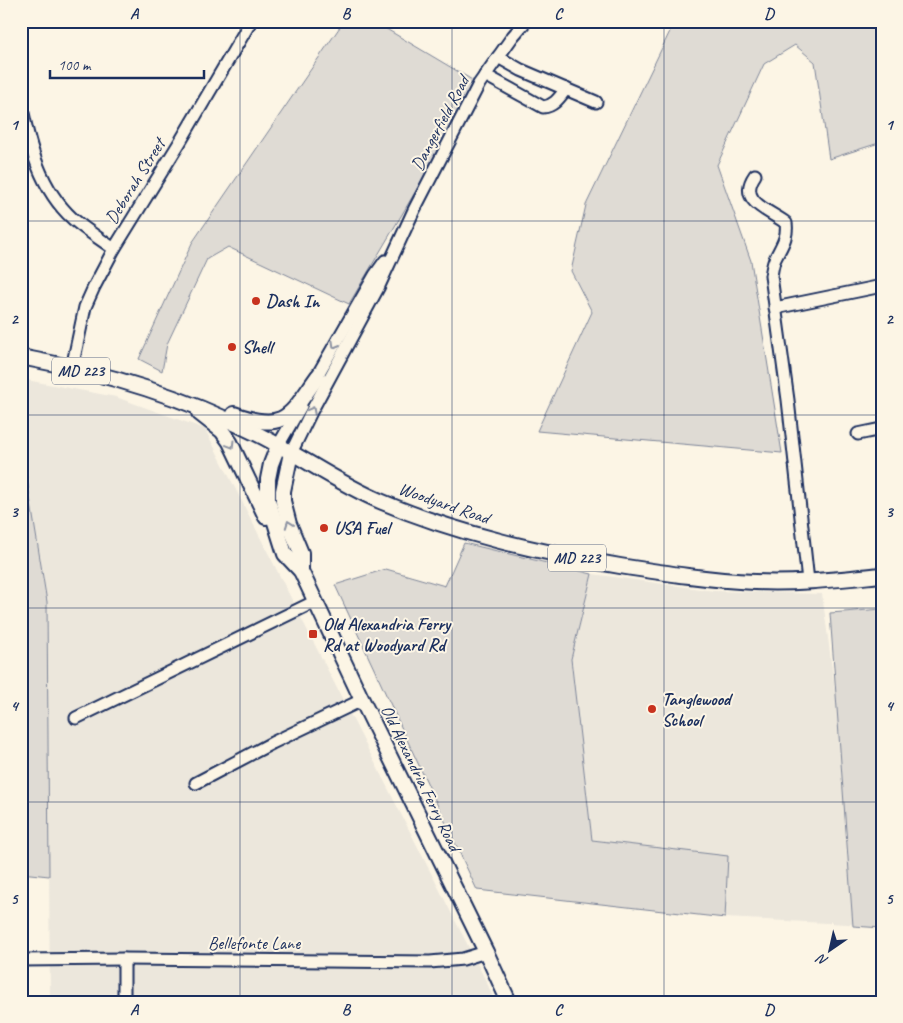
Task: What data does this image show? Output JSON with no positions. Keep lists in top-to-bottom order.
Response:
{
  "streets": {
    "main road": ["MD 223", "Woodyard Road", "Old Alexandria Ferry Road"],
    "street": ["Dangerfield Road", "Deborah Street", "Bellefonte Lane"]
  },
  "crossings": [
    ["Dangerfield Road", "Woodyard Road"],
    ["Dangerfield Road", "Old Alexandria Ferry Road"],
    ["Deborah Street", "Woodyard Road"],
    ["Woodyard Road", "Old Alexandria Ferry Road"],
    ["Old Alexandria Ferry Road", "Bellefonte Lane"]
  ],
  "places": {
    "other": [
      "Dash In",
      "Shell",
      "USA Fuel",
      "Tanglewood School"
    ],
    "transit": ["Old Alexandria Ferry Rd at Woodyard Rd"]
  },
  "scale_bar": "100 m",
  "north": "bottom left",
  "grid": {
    "columns": [
      "A",
      "B",
      "C",
      "D"
    ],
    "rows": [
      "1",
      "2",
      "3",
      "4",
      "5"
    ]
  }
}
